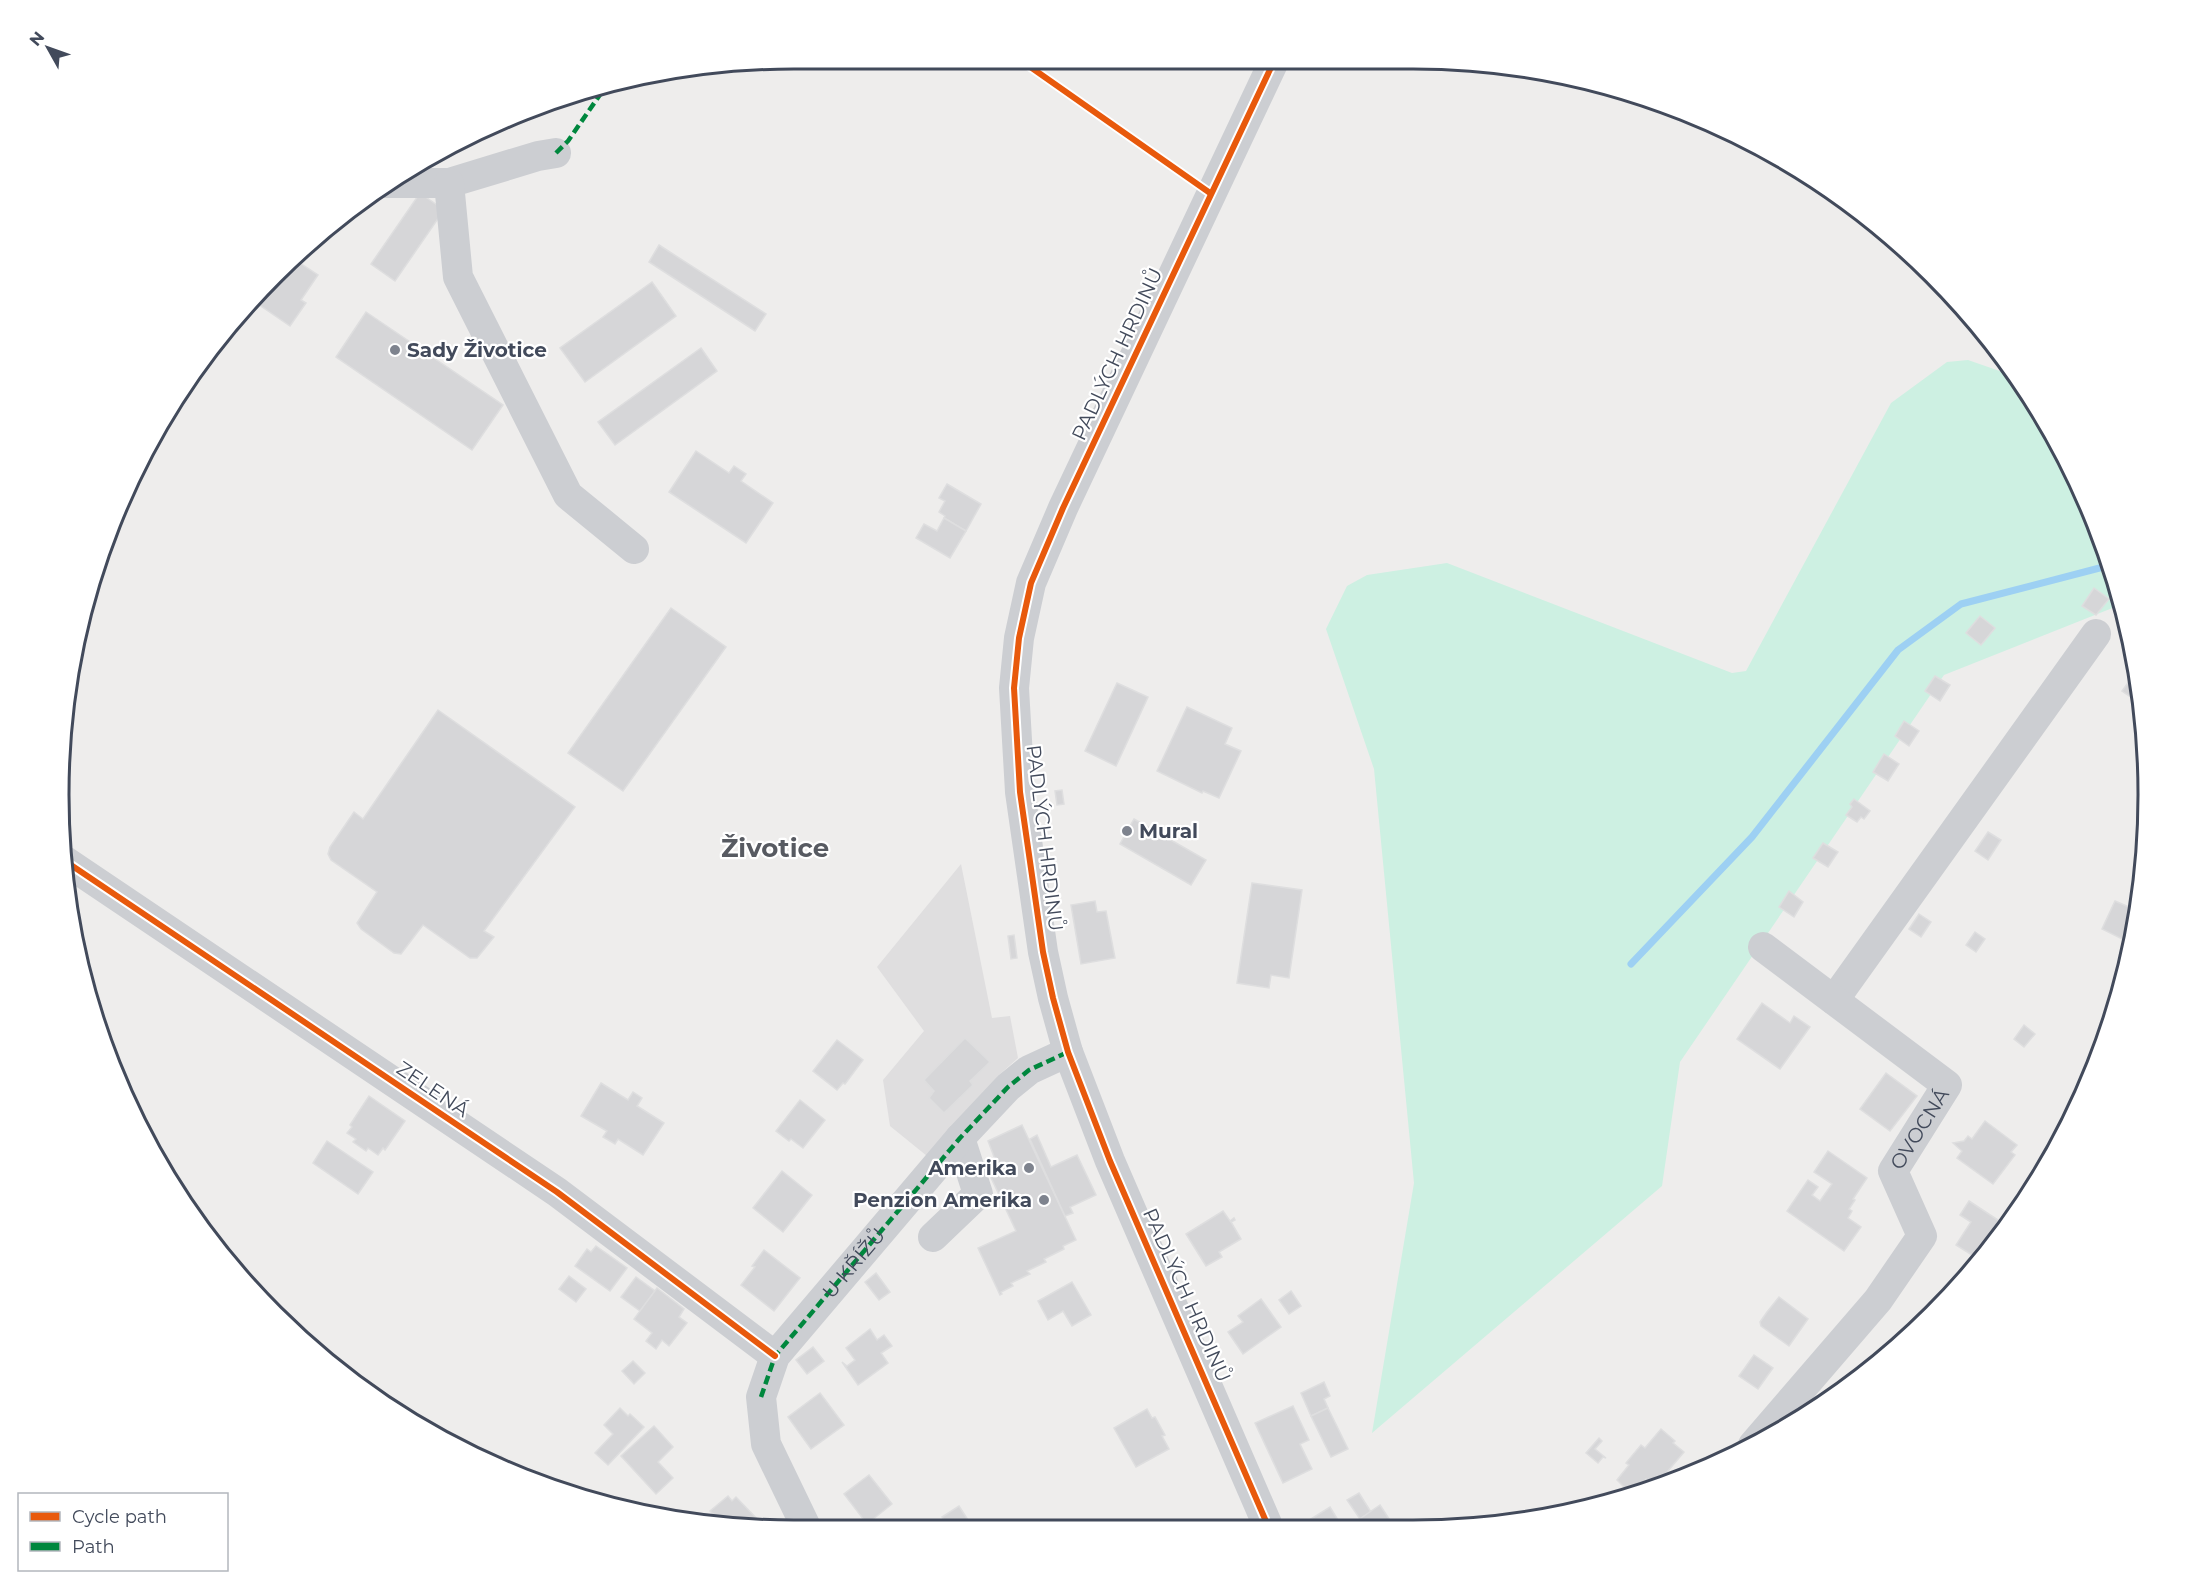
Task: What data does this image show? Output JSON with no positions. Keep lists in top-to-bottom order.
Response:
{
  "streets": {
    "street": [
      "PADLÝCH HRDINŮ",
      "ZELENÁ",
      "OVOCNÁ",
      "U KŘÍŽŮ"
    ]
  },
  "crossings": [
    ["PADLÝCH HRDINŮ", "U KŘÍŽŮ"],
    ["ZELENÁ", "U KŘÍŽŮ"]
  ],
  "districts": ["Životice"],
  "places": [
    "Sady Životice",
    "Mural",
    "Amerika",
    "Penzion Amerika"
  ],
  "legend": ["Cycle path", "Path"],
  "north": "top left"
}
